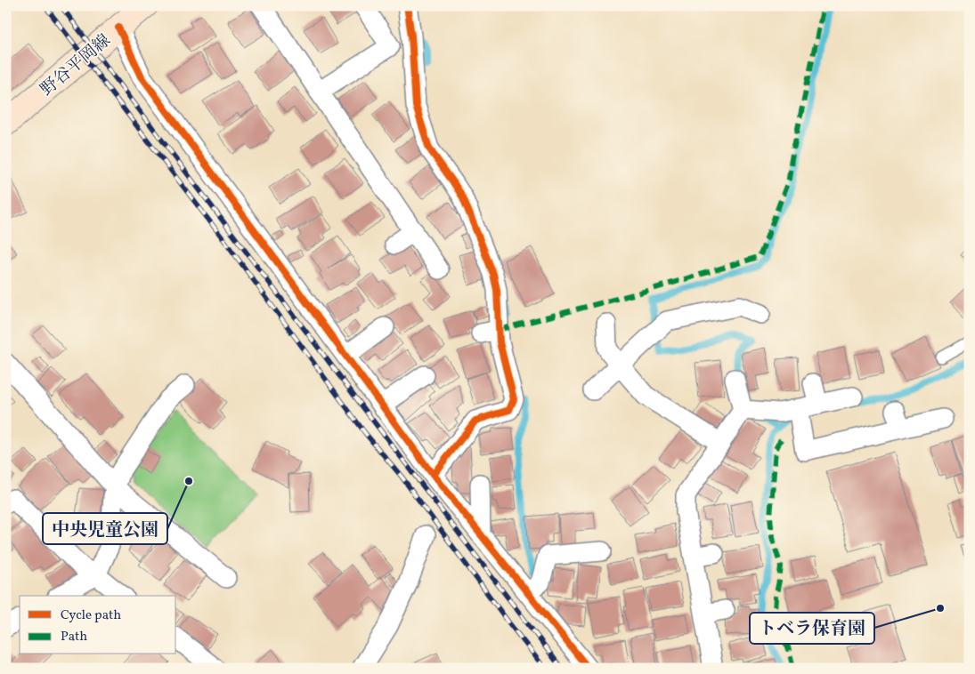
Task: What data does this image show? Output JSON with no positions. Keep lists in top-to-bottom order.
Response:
{
  "streets": {
    "main road": ["野谷平岡線"]
  },
  "places": ["中央児童公園", "トベラ保育園"],
  "legend": ["Cycle path", "Path"]
}
